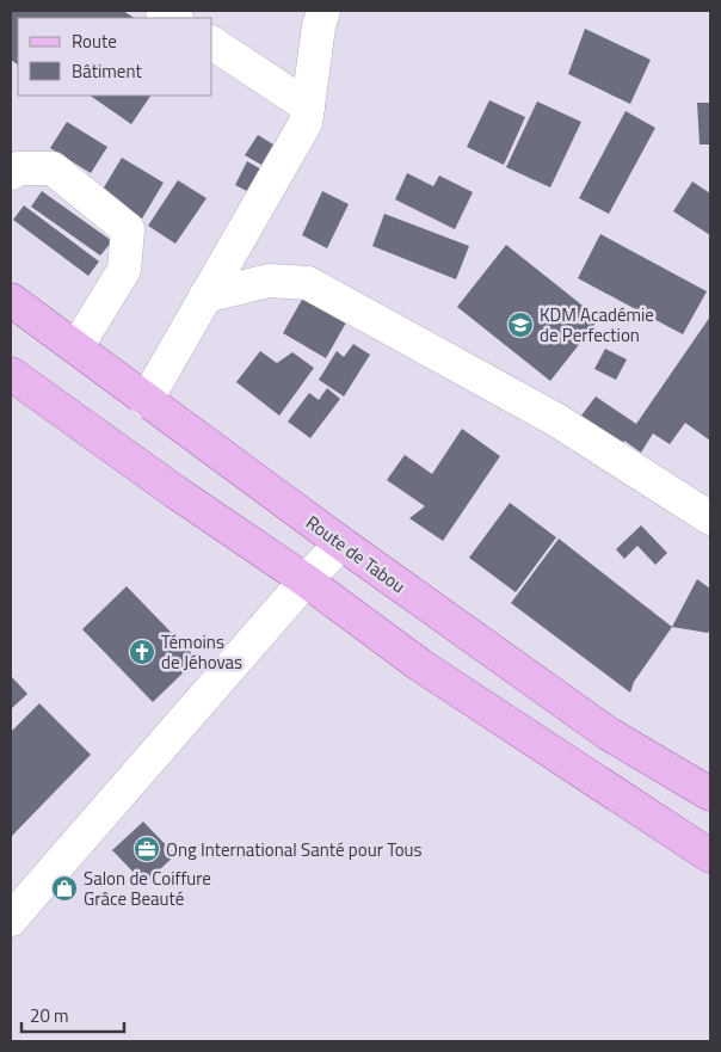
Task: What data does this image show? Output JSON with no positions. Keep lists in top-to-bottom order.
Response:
{
  "streets": {
    "main road": ["Route de Tabou"]
  },
  "places": {
    "school or university": ["KDM Académie de Perfection"],
    "church": ["Témoins de Jéhovas"],
    "office": ["Ong International Santé pour Tous"],
    "shop": ["Salon de Coiffure Grâce Beauté"]
  },
  "legend": ["Route", "Bâtiment"],
  "scale_bar": "20 m"
}
